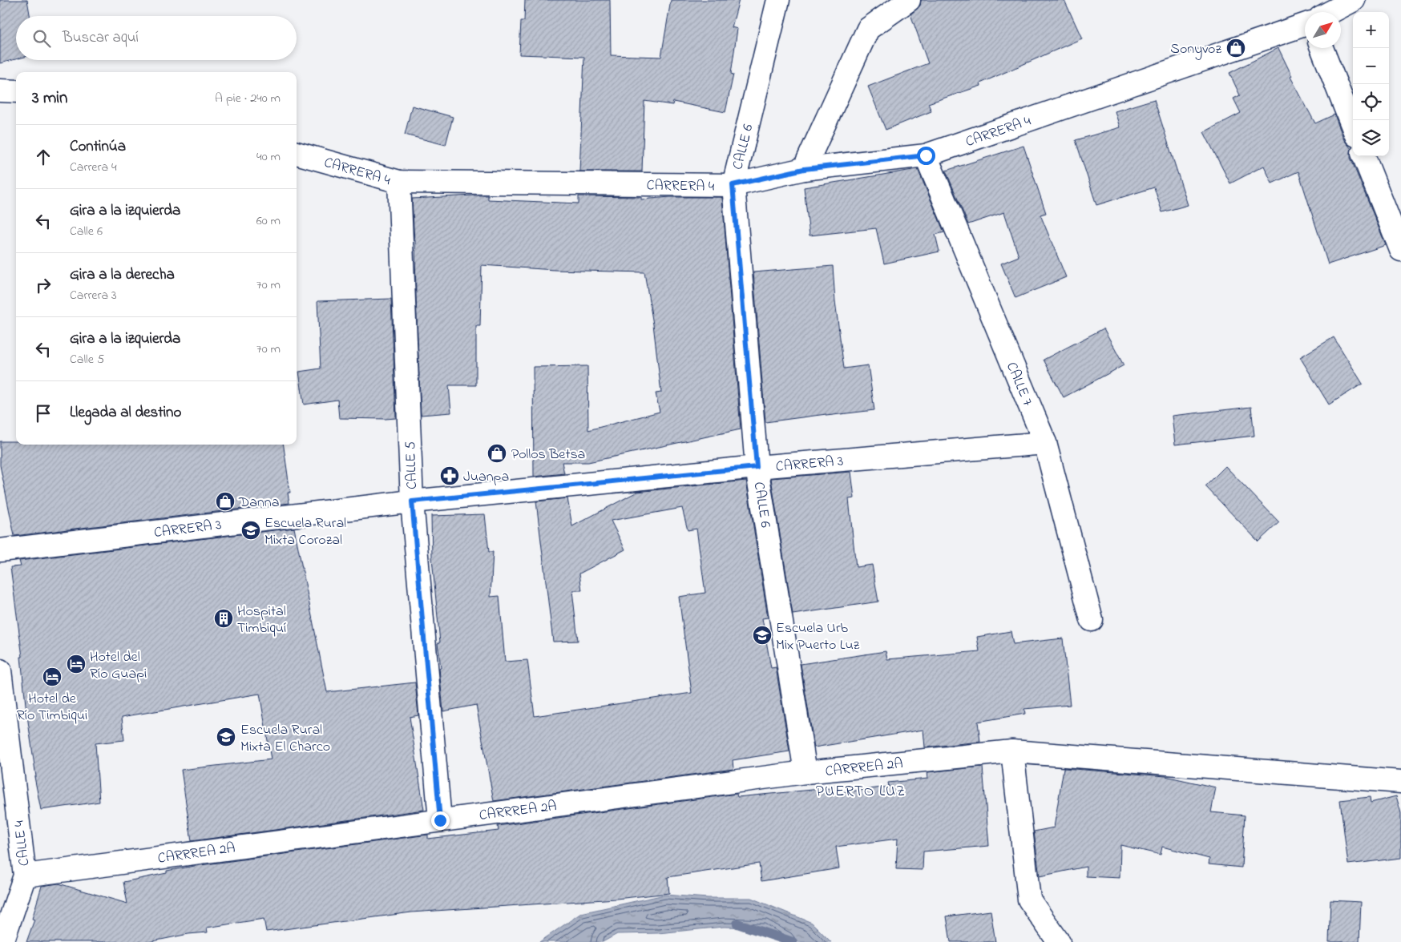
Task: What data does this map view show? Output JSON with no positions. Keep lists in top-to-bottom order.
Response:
{
  "streets": {
    "street": [
      "CARRERA 4",
      "CALLE 6",
      "CALLE 7",
      "CARRERA 3",
      "CALLE 5",
      "CARRREA 2A",
      "CALLE 4"
    ]
  },
  "crossings": [
    ["CARRERA 4", "CALLE 6"],
    ["CARRERA 4", "CALLE 7"],
    ["CARRERA 4", "CALLE 5"],
    ["CALLE 6", "CARRERA 3"],
    ["CALLE 6", "CARRREA 2A"],
    ["CALLE 7", "CARRERA 3"],
    ["CARRERA 3", "CALLE 5"],
    ["CALLE 5", "CARRREA 2A"],
    ["CARRREA 2A", "CALLE 4"]
  ],
  "districts": ["PUERTO LUZ"],
  "places": {
    "shop": ["Sonyvoz", "Pollos Betsa", "Danna"],
    "pharmacy": ["Juanpa"],
    "school or university": ["Escuela Rural Mixta Corozal", "Escuela Urb Mix Puerto Luz", "Escuela Rural Mixta El Charco"],
    "building": ["Hospital Timbiquí"],
    "hotel": ["Hotel del Río Guapi", "Hotel de Río Timbiqui"]
  },
  "north": "top right",
  "page": {
    "map_buttons": ["+", "−"],
    "search": "Buscar aquí",
    "heading": ["3 min", "A pie · 240 m"],
    "list": [
      ["Continúa", "Carrera 4", "40 m"],
      ["Gira a la izquierda", "Calle 6", "60 m"],
      ["Gira a la derecha", "Carrera 3", "70 m"],
      ["Gira a la izquierda", "Calle 5", "70 m"],
      "Llegada al destino"
    ]
  }
}
